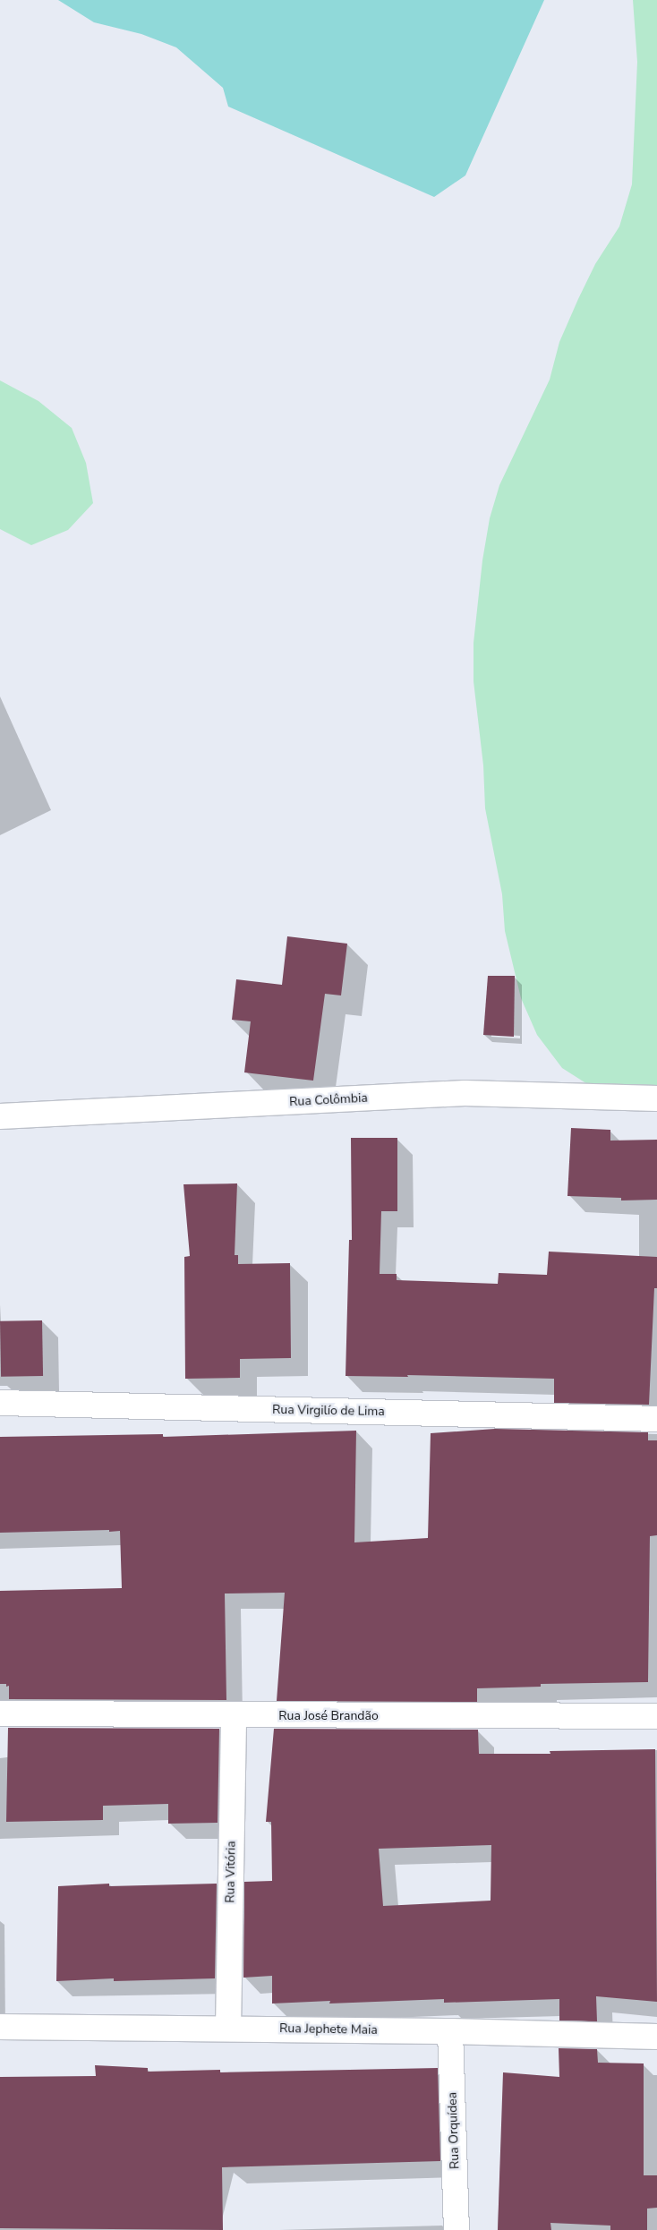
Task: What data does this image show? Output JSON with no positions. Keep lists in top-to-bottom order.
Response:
{
  "streets": {
    "street": [
      "Rua Colômbia",
      "Rua Virgilío de Lima",
      "Rua José Brandão",
      "Rua Vitória",
      "Rua Jephete Maia",
      "Rua Orquídea"
    ]
  },
  "crossings": [
    ["Rua José Brandão", "Rua Vitória"],
    ["Rua Vitória", "Rua Jephete Maia"],
    ["Rua Jephete Maia", "Rua Orquídea"]
  ]
}
